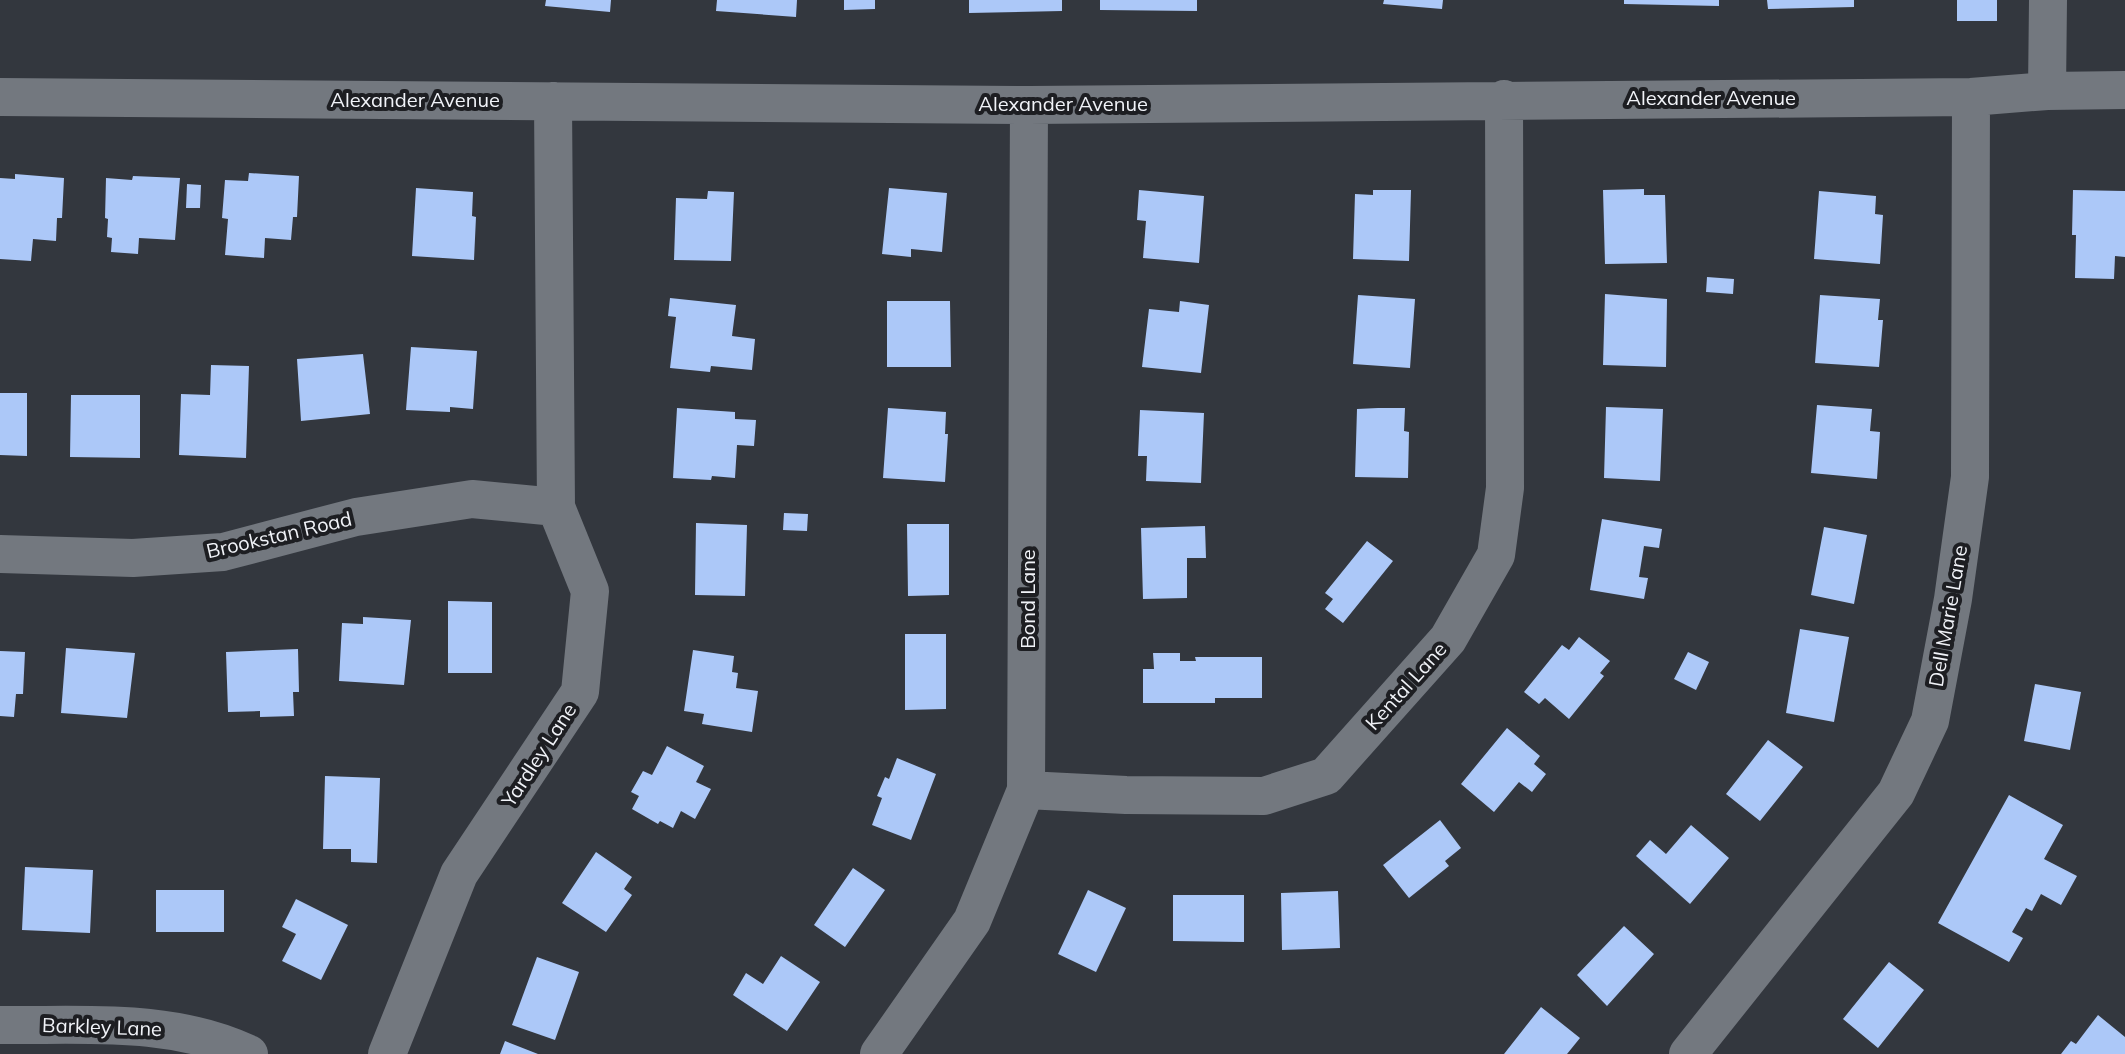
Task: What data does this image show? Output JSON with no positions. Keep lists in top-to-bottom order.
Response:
{
  "streets": {
    "street": [
      "Alexander Avenue",
      "Brookstan Road",
      "Bond Lane",
      "Dell Marie Lane",
      "Kental Lane",
      "Yardley Lane",
      "Barkley Lane"
    ]
  },
  "crossings": [
    ["Alexander Avenue", "Bond Lane"],
    ["Alexander Avenue", "Dell Marie Lane"],
    ["Alexander Avenue", "Kental Lane"],
    ["Alexander Avenue", "Yardley Lane"],
    ["Brookstan Road", "Yardley Lane"],
    ["Bond Lane", "Kental Lane"]
  ]
}
